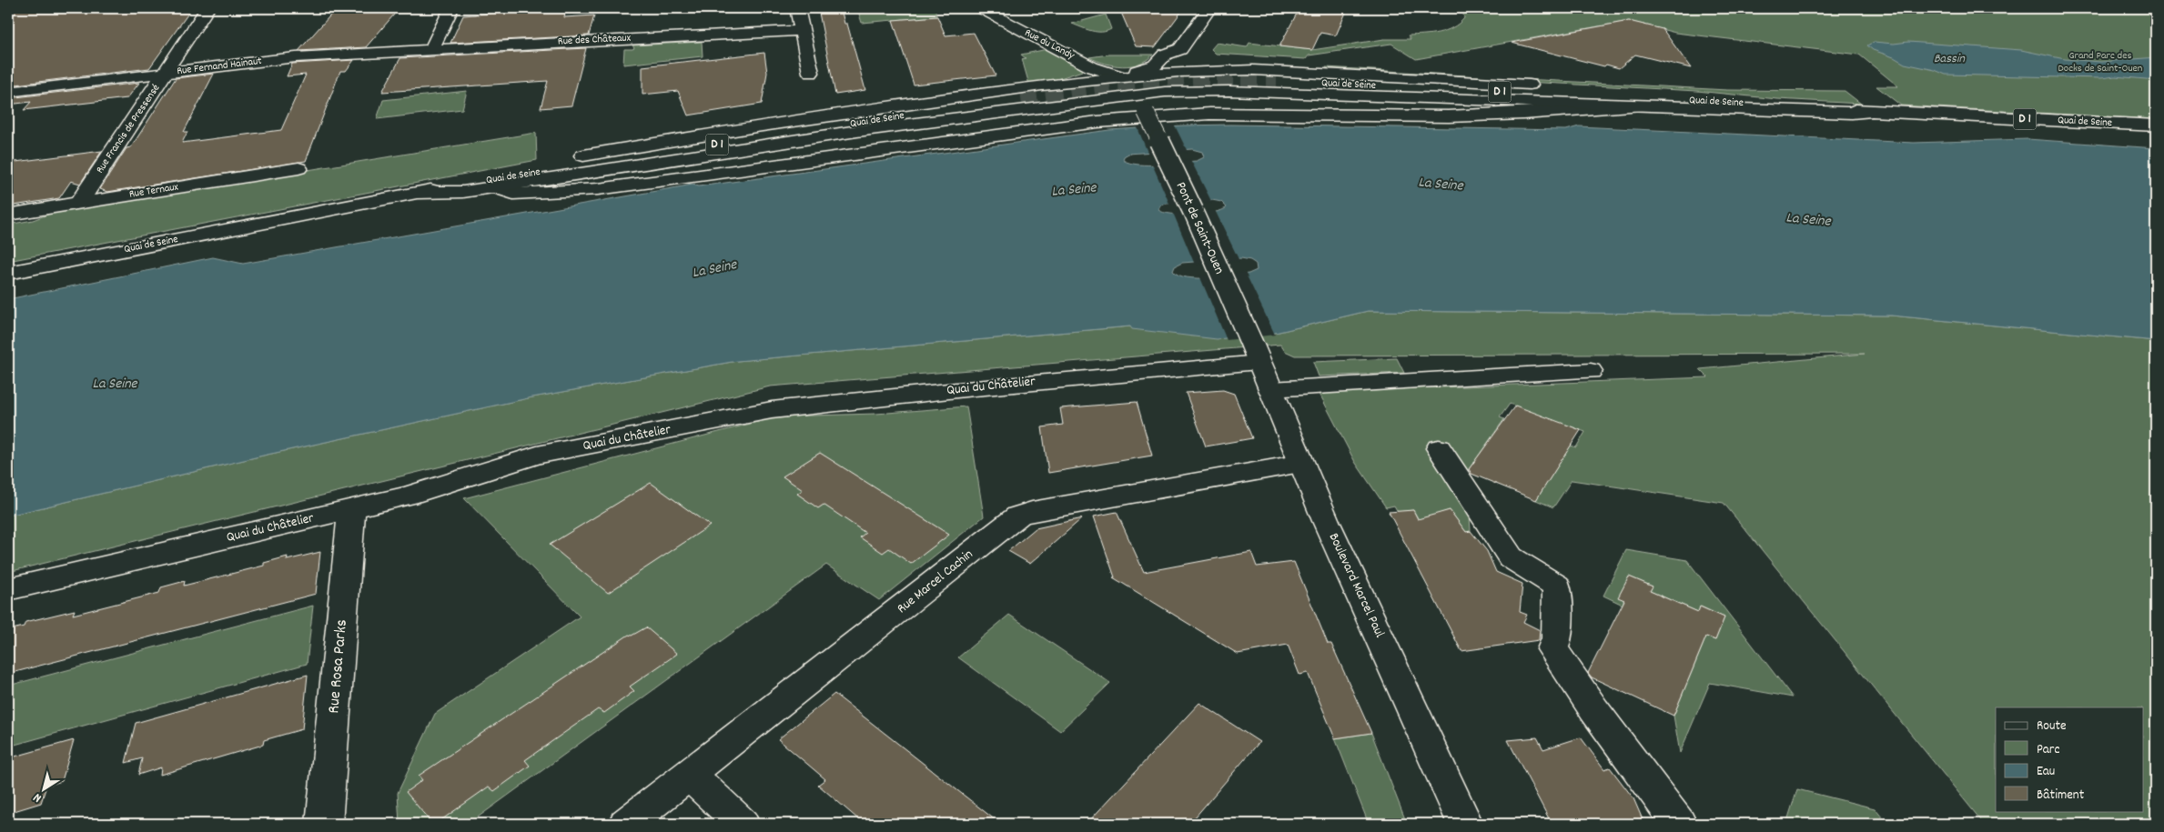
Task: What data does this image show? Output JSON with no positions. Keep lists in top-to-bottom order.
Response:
{
  "streets": {
    "main road": [
      "Rue des Châteaux",
      "Rue du Landy",
      "Rue Fernand Hainaut",
      "Quai de Seine",
      "D 1",
      "Rue Francis de Pressensé",
      "Rue Ternaux",
      "Pont de Saint-Ouen",
      "Quai du Châtelier",
      "Rue Marcel Cachin",
      "Boulevard Marcel Paul",
      "Rue Rosa Parks"
    ]
  },
  "crossings": [
    ["Rue des Châteaux", "Rue Fernand Hainaut"],
    ["Rue du Landy", "Pont de Saint-Ouen"],
    ["Rue Fernand Hainaut", "Rue Francis de Pressensé"],
    ["Rue Francis de Pressensé", "Rue Ternaux"],
    ["Pont de Saint-Ouen", "Quai du Châtelier"],
    ["Pont de Saint-Ouen", "Boulevard Marcel Paul"],
    ["Quai du Châtelier", "Boulevard Marcel Paul"],
    ["Quai du Châtelier", "Rue Rosa Parks"],
    ["Rue Marcel Cachin", "Boulevard Marcel Paul"]
  ],
  "water": ["Bassin", "La Seine"],
  "parks": ["Grand Parc des Docks de Saint-Ouen"],
  "legend": [
    "Route",
    "Parc",
    "Eau",
    "Bâtiment"
  ],
  "north": "bottom left"
}
